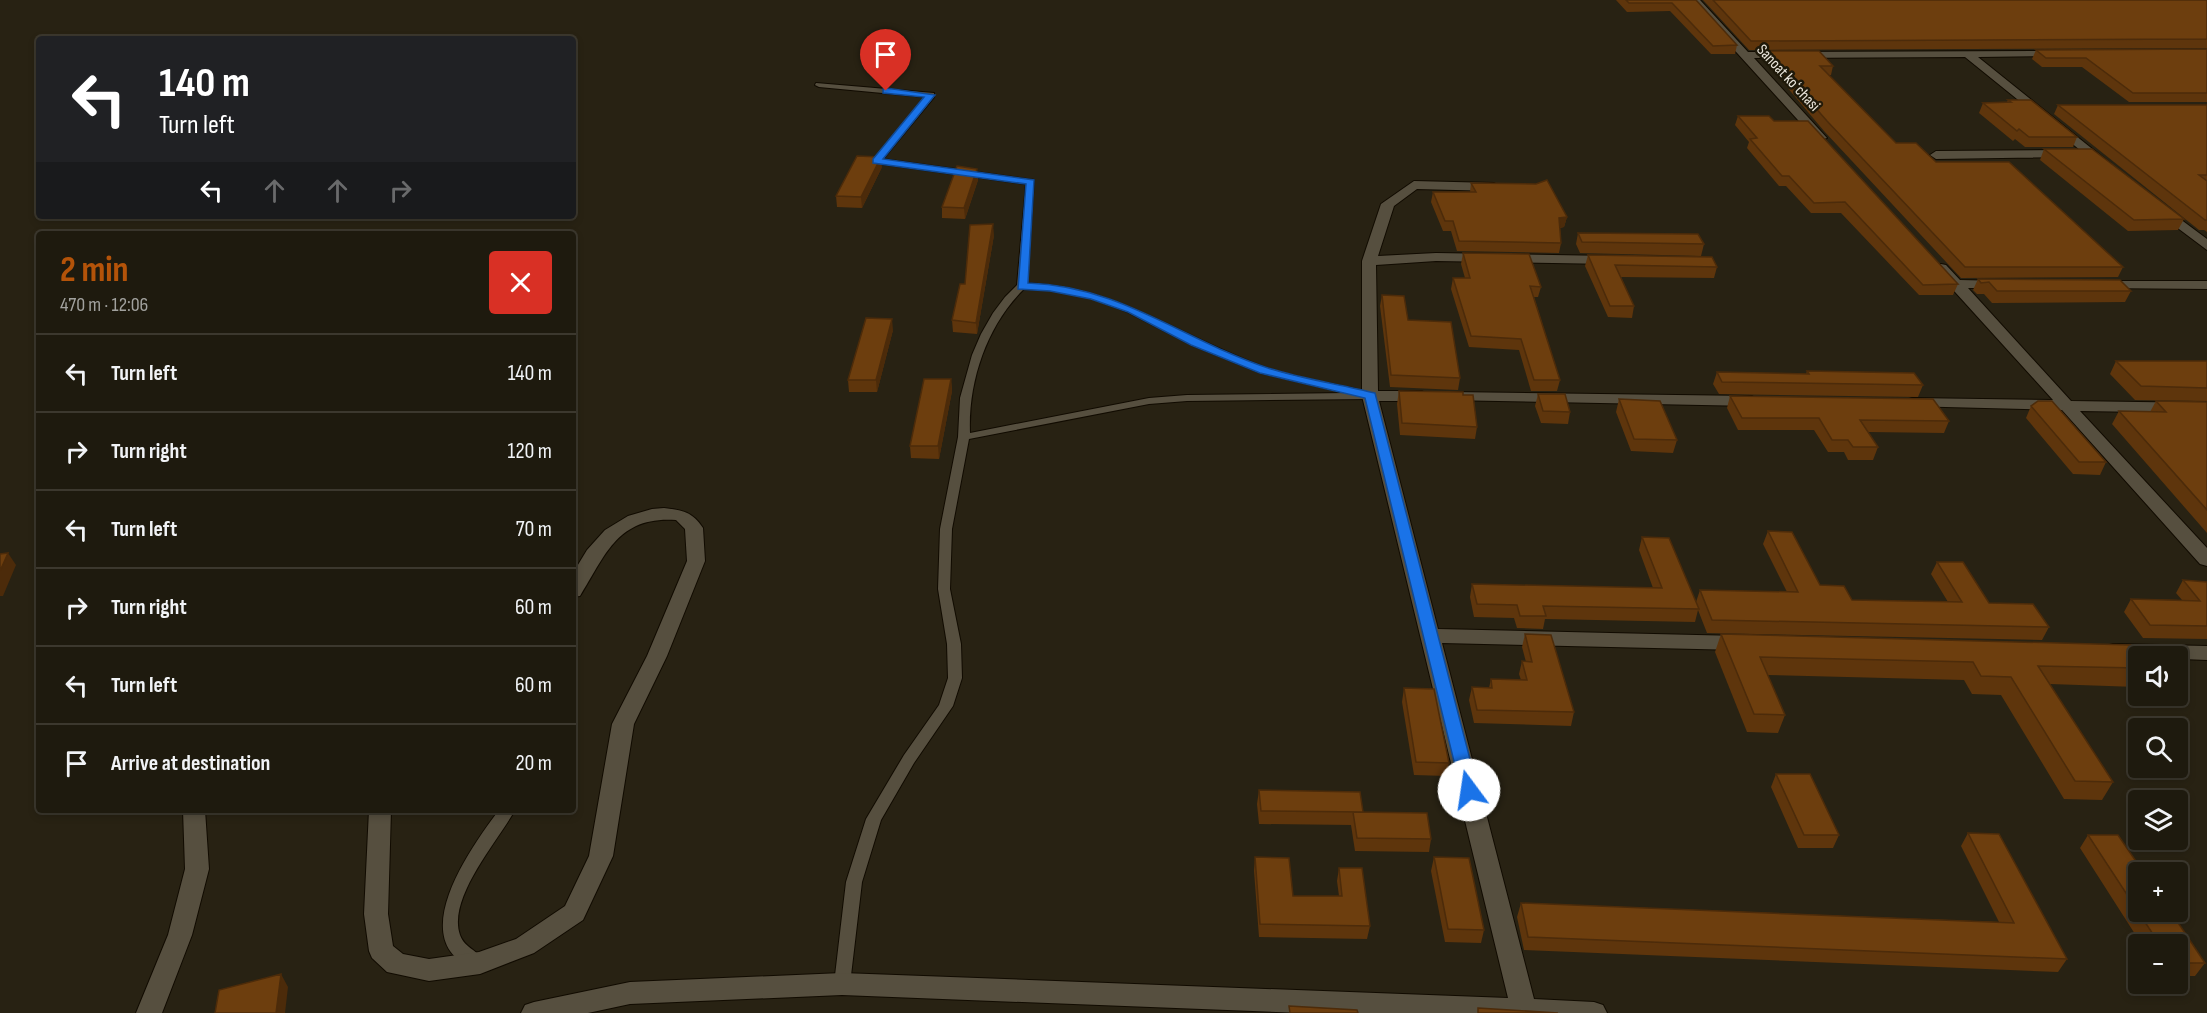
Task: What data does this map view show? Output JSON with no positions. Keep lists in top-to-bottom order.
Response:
{
  "streets": {
    "street": ["Sanoat koʻchasi"]
  },
  "page": {
    "turn": ["140 m", "Turn left"],
    "heading": ["2 min", "470 m · 12:06"],
    "list": [
      {
        "name": "Turn left",
        "value": "140 m"
      },
      {
        "name": "Turn right",
        "value": "120 m"
      },
      {
        "name": "Turn left",
        "value": "70 m"
      },
      {
        "name": "Turn right",
        "value": "60 m"
      },
      {
        "name": "Turn left",
        "value": "60 m"
      },
      {
        "name": "Arrive at destination",
        "value": "20 m"
      }
    ],
    "map_buttons": ["+", "−"]
  }
}
